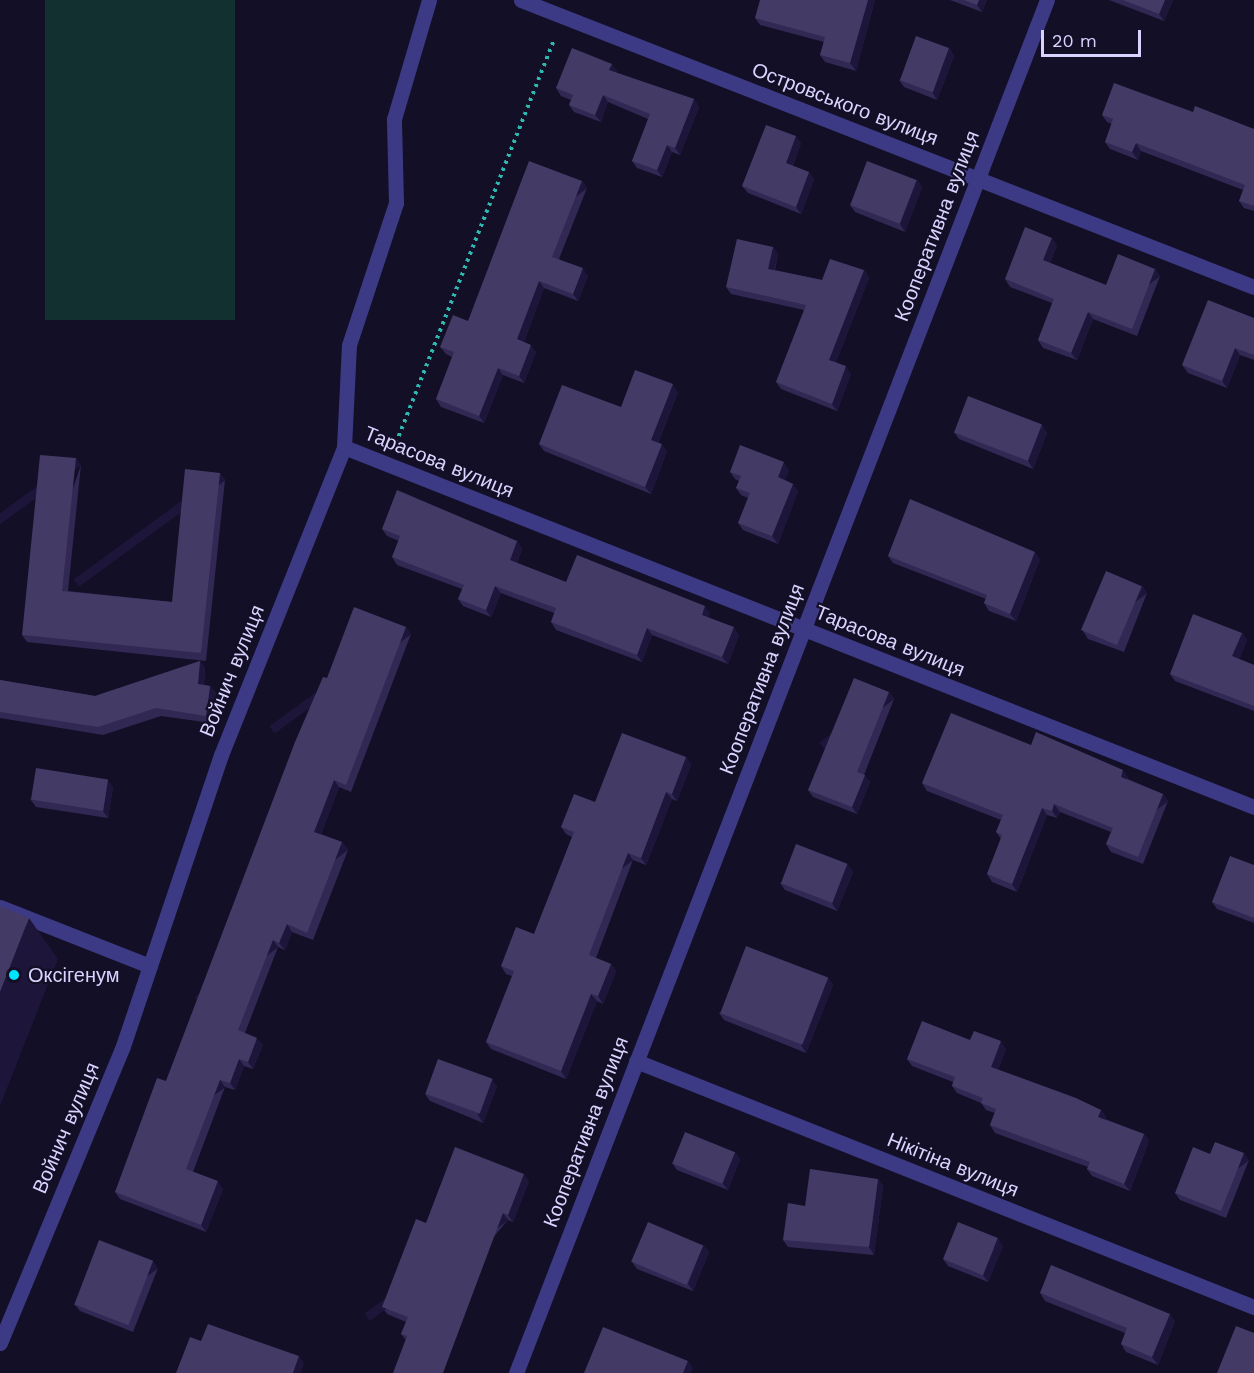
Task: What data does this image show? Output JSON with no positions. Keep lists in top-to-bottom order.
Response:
{
  "streets": {
    "street": [
      "Островського вулиця",
      "Кооперативна вулиця",
      "Тарасова вулиця",
      "Войнич вулиця",
      "Нікітіна вулиця"
    ]
  },
  "crossings": [
    ["Островського вулиця", "Кооперативна вулиця"],
    ["Кооперативна вулиця", "Тарасова вулиця"],
    ["Кооперативна вулиця", "Нікітіна вулиця"],
    ["Тарасова вулиця", "Войнич вулиця"]
  ],
  "places": ["Оксігенум"],
  "scale_bar": "20 m"
}
